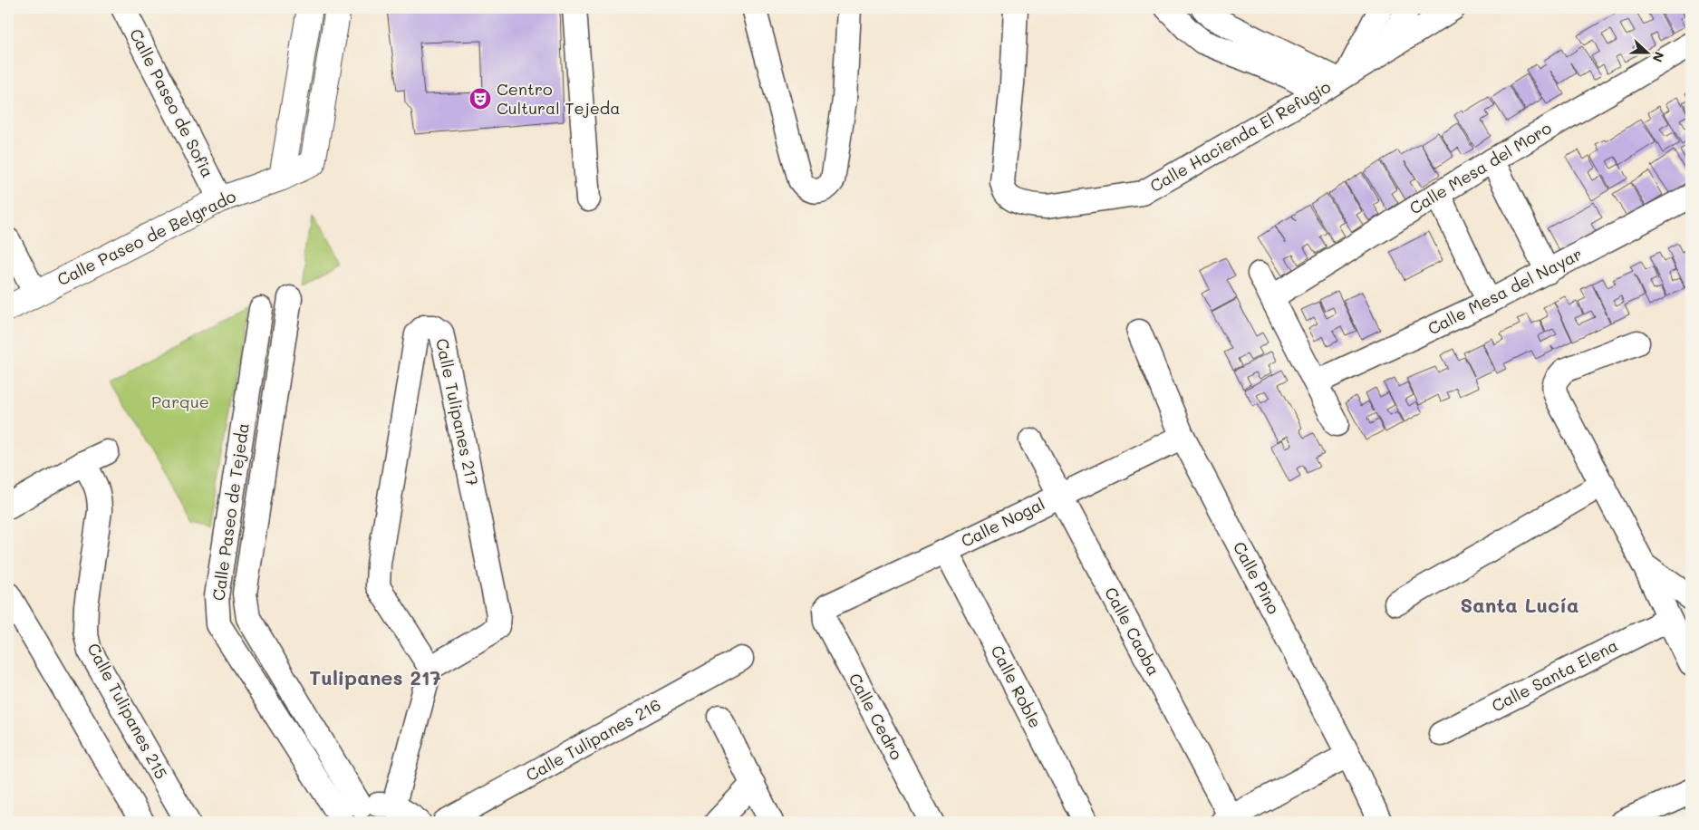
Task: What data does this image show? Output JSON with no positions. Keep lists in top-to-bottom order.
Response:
{
  "streets": {
    "street": [
      "Calle Paseo de Sofia",
      "Calle Hacienda El Refugio",
      "Calle Mesa del Moro",
      "Calle Paseo de Belgrado",
      "Calle Mesa del Nayar",
      "Calle Tulipanes 217",
      "Calle Paseo de Tejeda",
      "Calle Nogal",
      "Calle Pino",
      "Calle Caoba",
      "Calle Santa Elena",
      "Calle Roble",
      "Calle Tulipanes 215",
      "Calle Cedro",
      "Calle Tulipanes 216"
    ]
  },
  "crossings": [
    ["Calle Paseo de Sofia", "Calle Paseo de Belgrado"],
    ["Calle Nogal", "Calle Pino"],
    ["Calle Nogal", "Calle Caoba"],
    ["Calle Nogal", "Calle Roble"],
    ["Calle Nogal", "Calle Cedro"]
  ],
  "districts": ["Santa Lucía", "Tulipanes 217"],
  "parks": ["Parque"],
  "places": {
    "theatre": ["Centro Cultural Tejeda"]
  },
  "north": "right"
}
